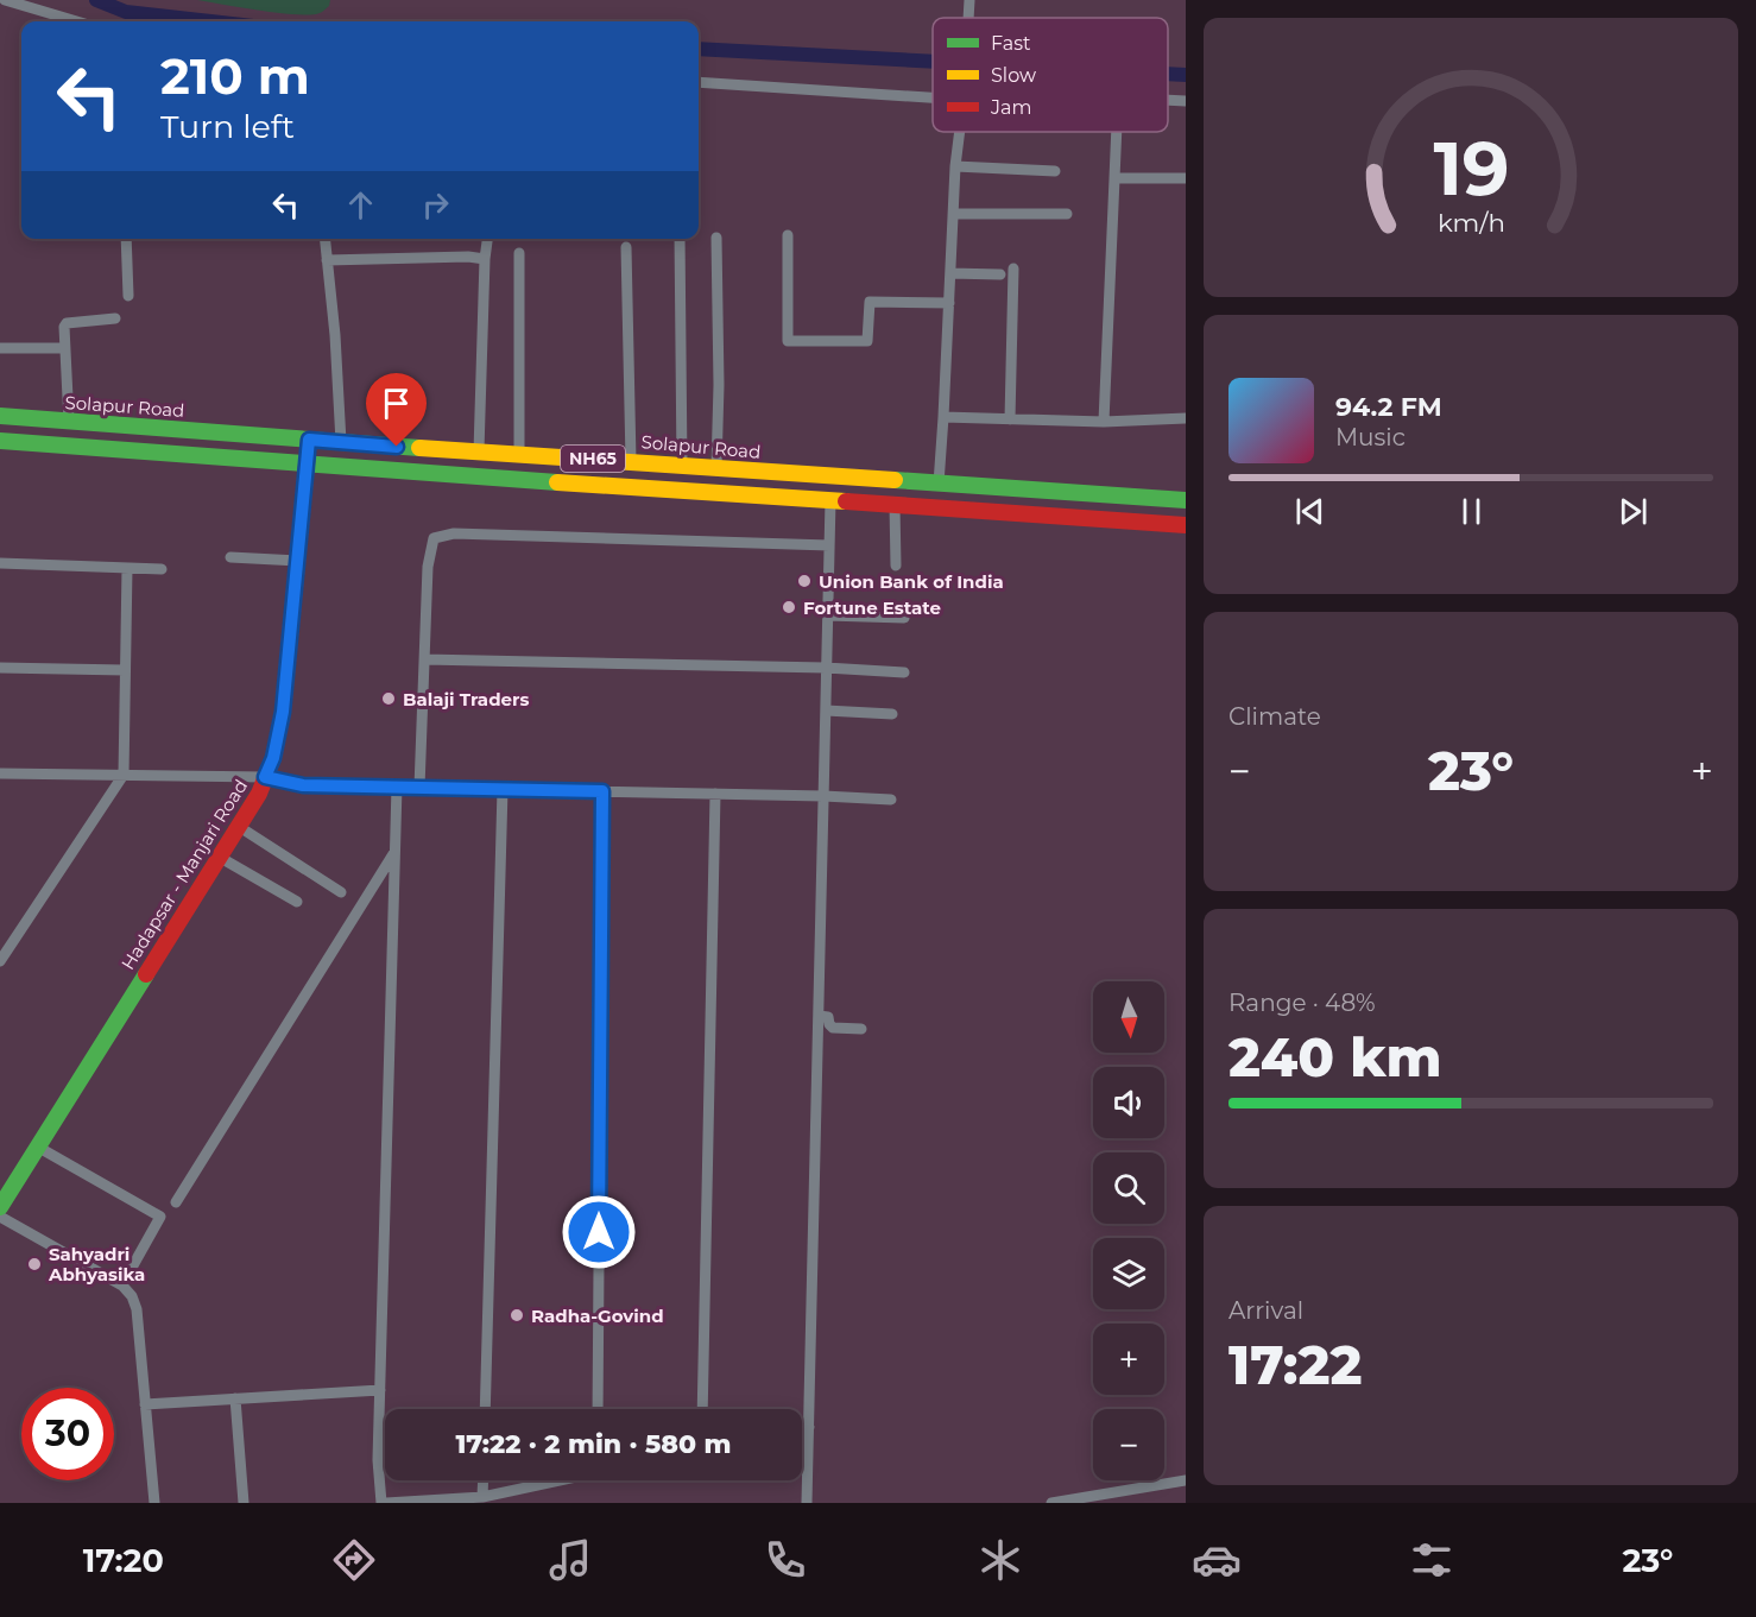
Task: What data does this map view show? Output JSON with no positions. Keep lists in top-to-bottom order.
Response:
{
  "streets": {
    "main road": ["Solapur Road", "NH65", "Hadapsar - Manjari Road"]
  },
  "crossings": [
    ["Solapur Road", "Hadapsar - Manjari Road"],
    ["NH65", "Hadapsar - Manjari Road"]
  ],
  "places": [
    "Union Bank of India",
    "Fortune Estate",
    "Balaji Traders",
    "Sahyadri Abhyasika",
    "Radha-Govind"
  ],
  "legend": ["Fast", "Slow", "Jam"],
  "north": "bottom",
  "page": {
    "turn": ["210 m", "Turn left"],
    "song": ["94.2 FM", "Music"],
    "tile": [
      "Climate",
      ["Range · 48%", "240 km"],
      ["Arrival", "17:22"]
    ],
    "heat": ["−", "23°", "+"],
    "map_buttons": ["+", "−"],
    "limit": "30",
    "trip": "17:22 · 2 min · 580 m",
    "tabs": ["17:20", "23°"],
    "gauge": ["19", "km/h"]
  }
}
